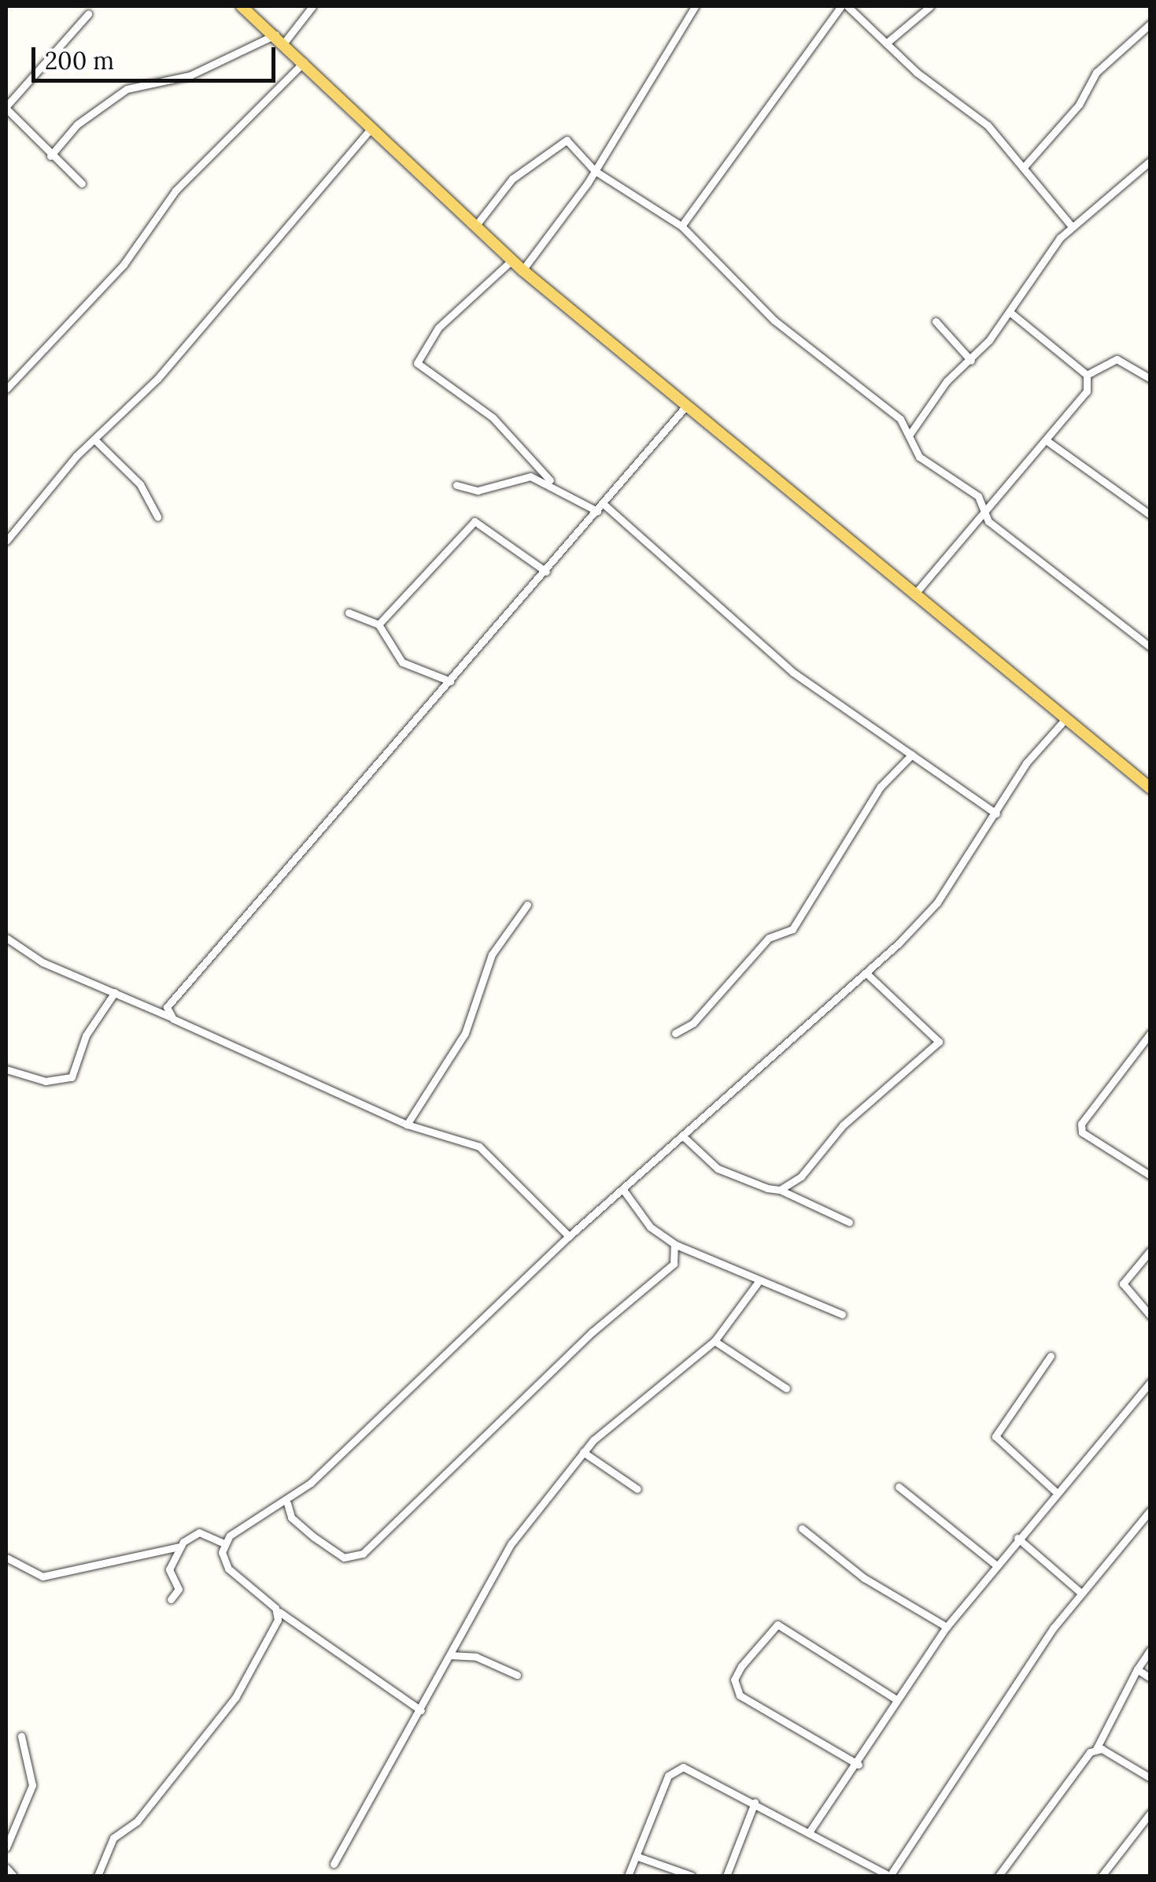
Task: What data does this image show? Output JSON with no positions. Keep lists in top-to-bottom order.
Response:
{
  "scale_bar": "200 m"
}
